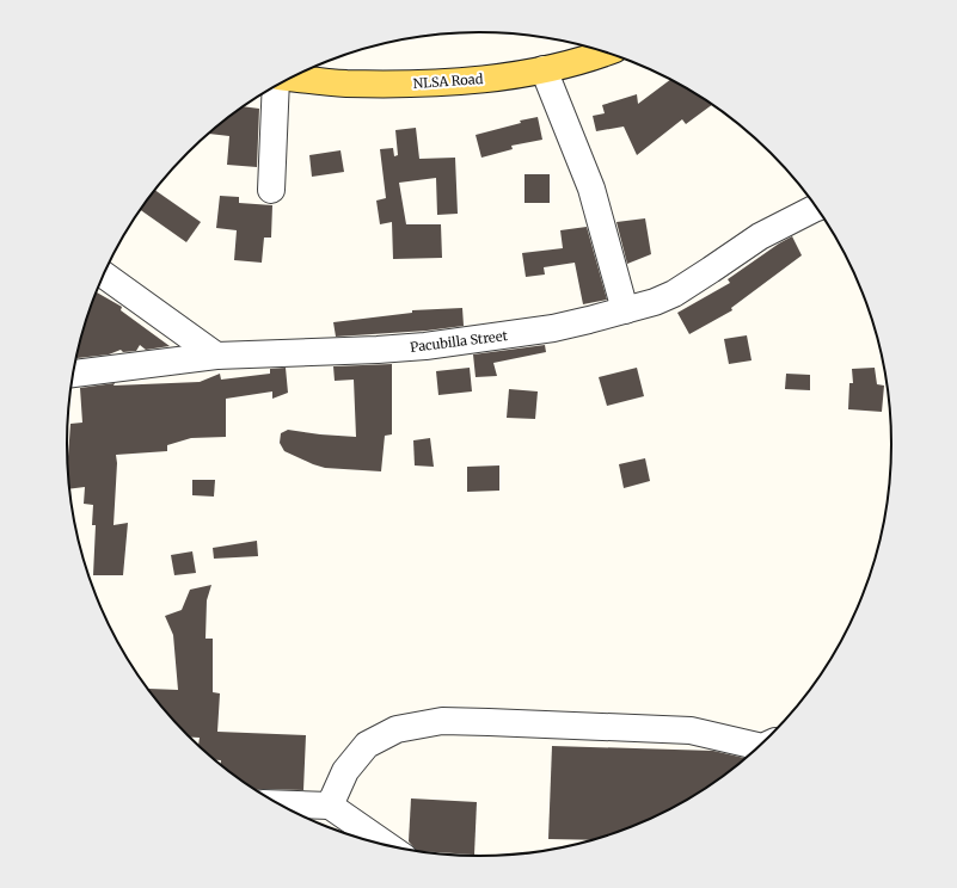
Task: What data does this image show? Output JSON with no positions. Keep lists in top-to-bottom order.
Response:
{
  "streets": {
    "main road": ["NLSA Road"],
    "street": ["Pacubilla Street"]
  }
}
